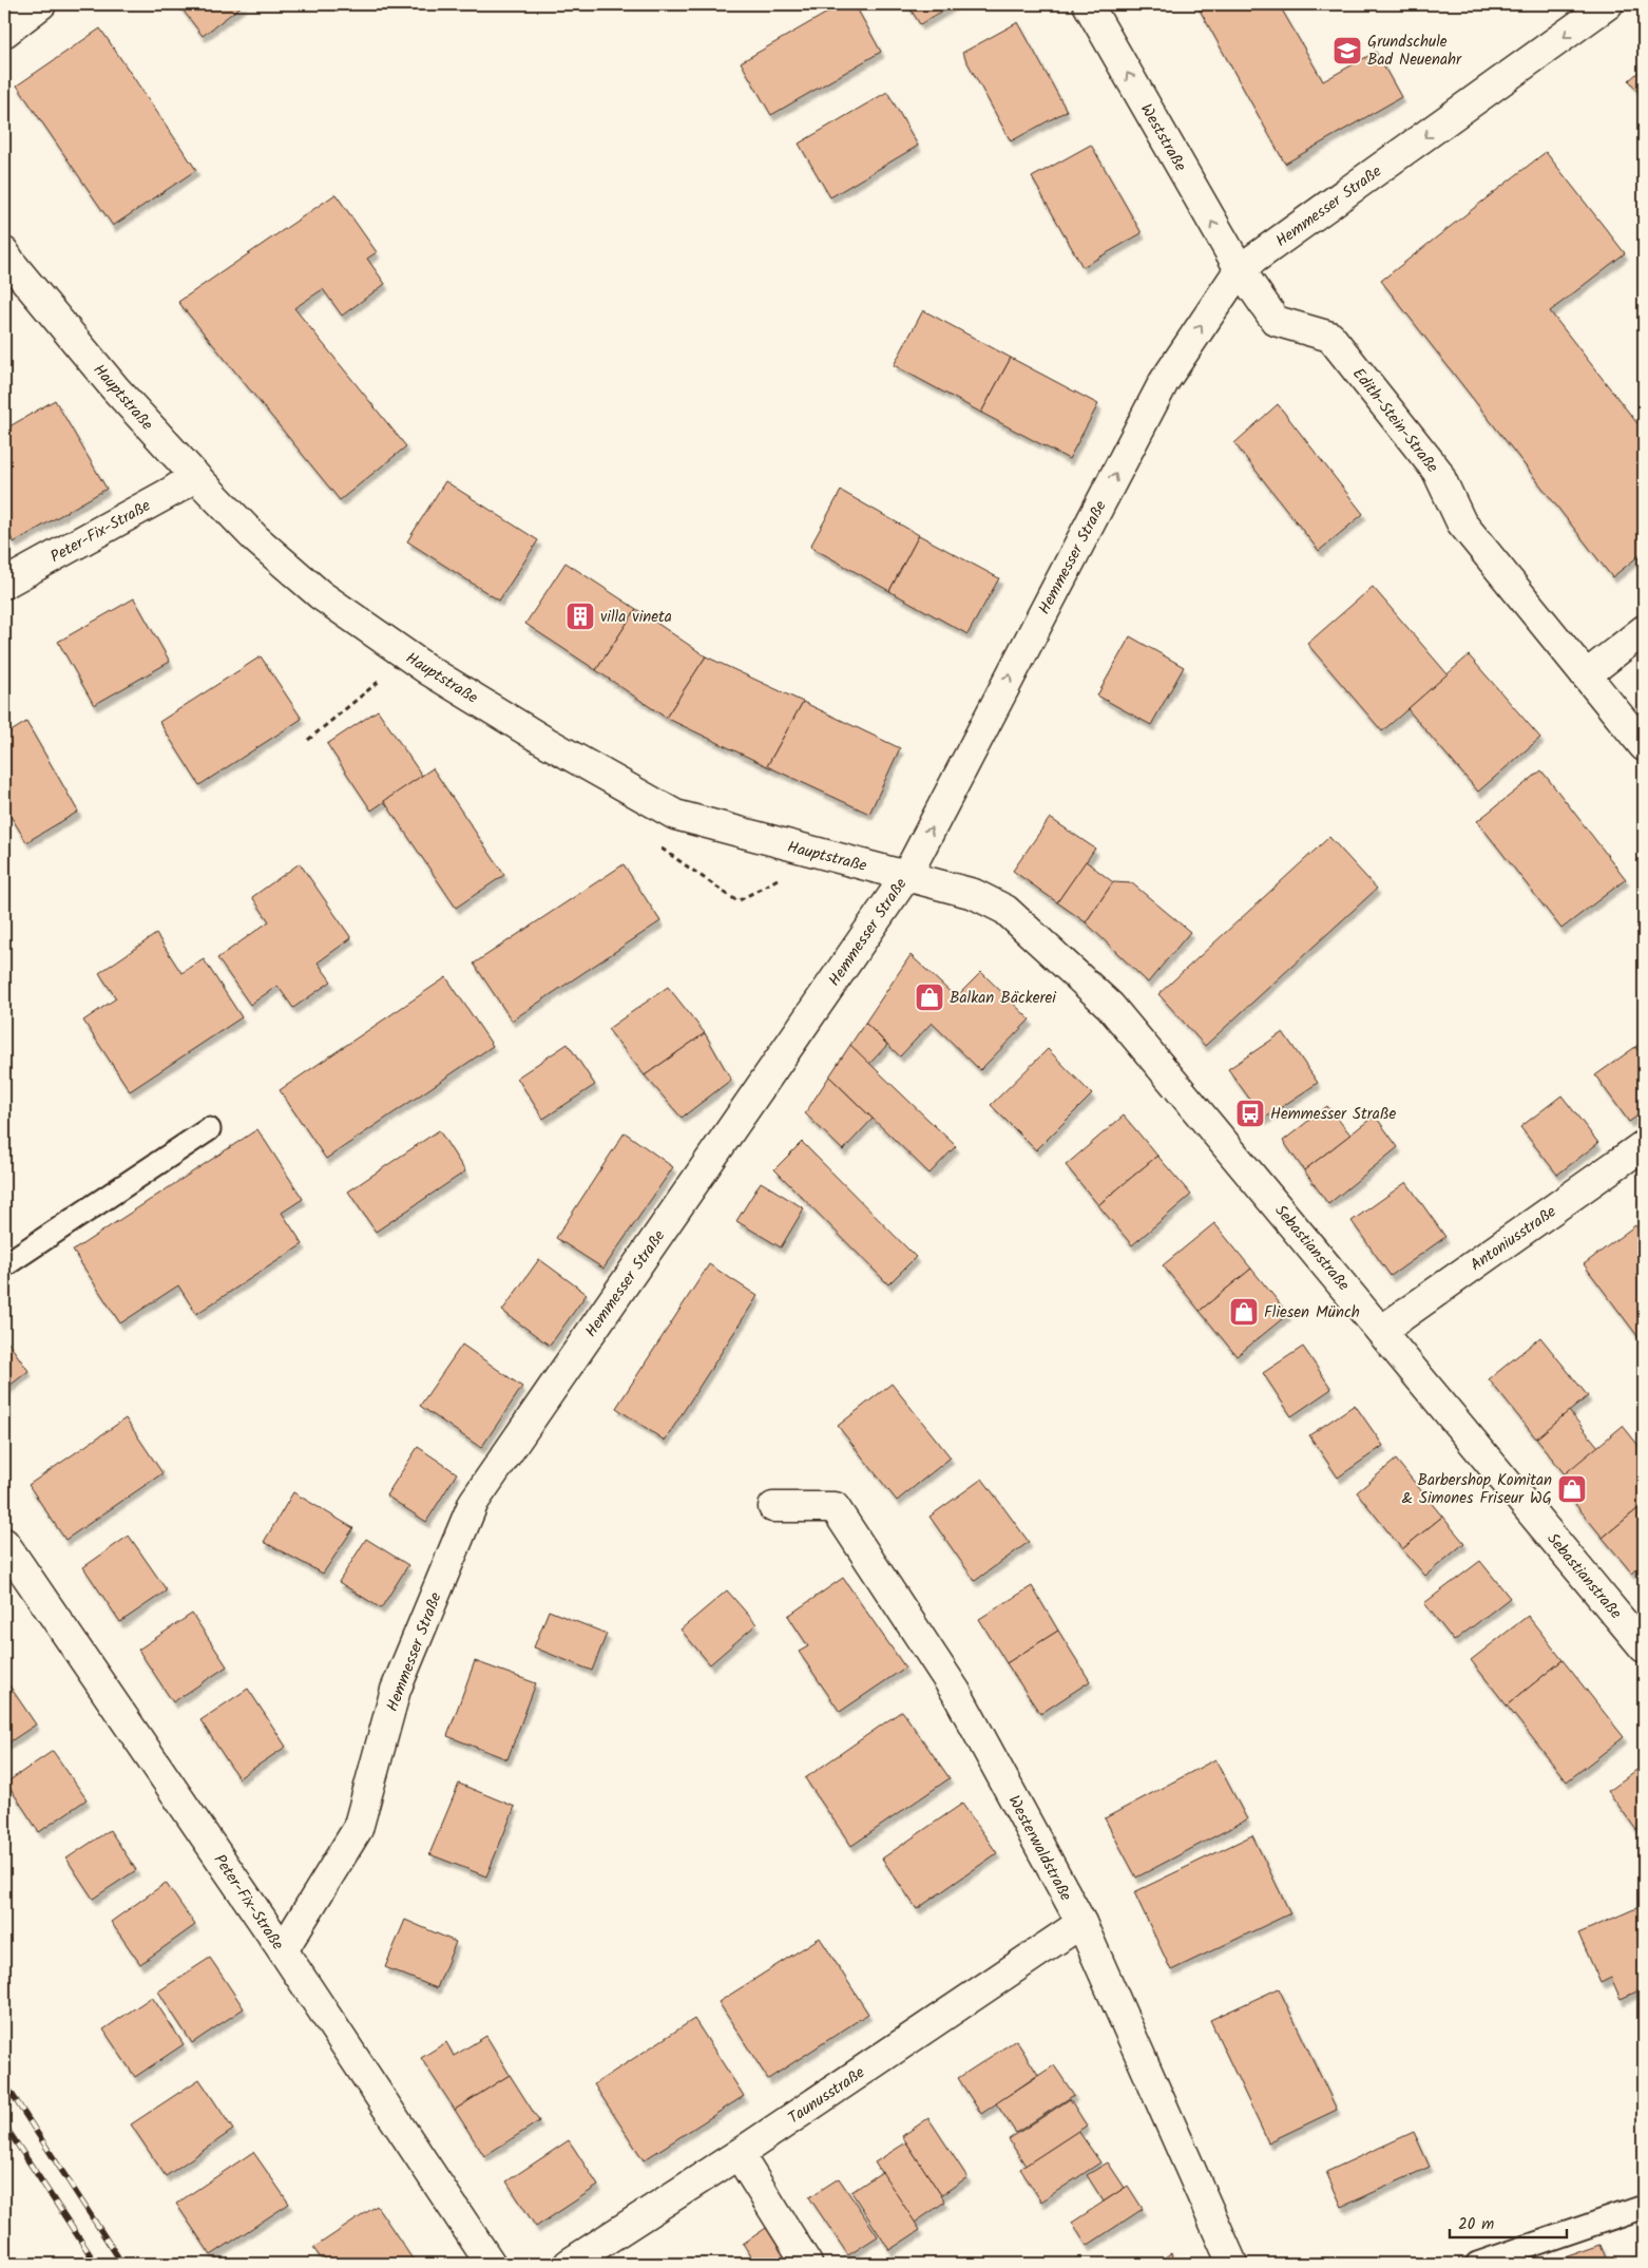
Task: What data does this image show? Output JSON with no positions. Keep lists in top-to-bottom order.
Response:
{
  "streets": {
    "street": [
      "Weststraße",
      "Hemmesser Straße",
      "Hauptstraße",
      "Edith-Stein-Straße",
      "Peter-Fix-Straße",
      "Antoniusstraße",
      "Sebastianstraße",
      "Westerwaldstraße",
      "Taunusstraße"
    ]
  },
  "crossings": [
    ["Weststraße", "Hemmesser Straße"],
    ["Weststraße", "Edith-Stein-Straße"],
    ["Hemmesser Straße", "Hauptstraße"],
    ["Hemmesser Straße", "Edith-Stein-Straße"],
    ["Hemmesser Straße", "Peter-Fix-Straße"],
    ["Hauptstraße", "Peter-Fix-Straße"],
    ["Hauptstraße", "Sebastianstraße"],
    ["Antoniusstraße", "Sebastianstraße"],
    ["Westerwaldstraße", "Taunusstraße"]
  ],
  "one_way": ["Weststraße"],
  "places": {
    "school or university": ["Grundschule Bad Neuenahr"],
    "building": ["villa vineta"],
    "shop": ["Balkan Bäckerei", "Fliesen Münch", "Barbershop Komitan & Simones Friseur WG"],
    "bus stop": ["Hemmesser Straße"]
  },
  "scale_bar": "20 m"
}
